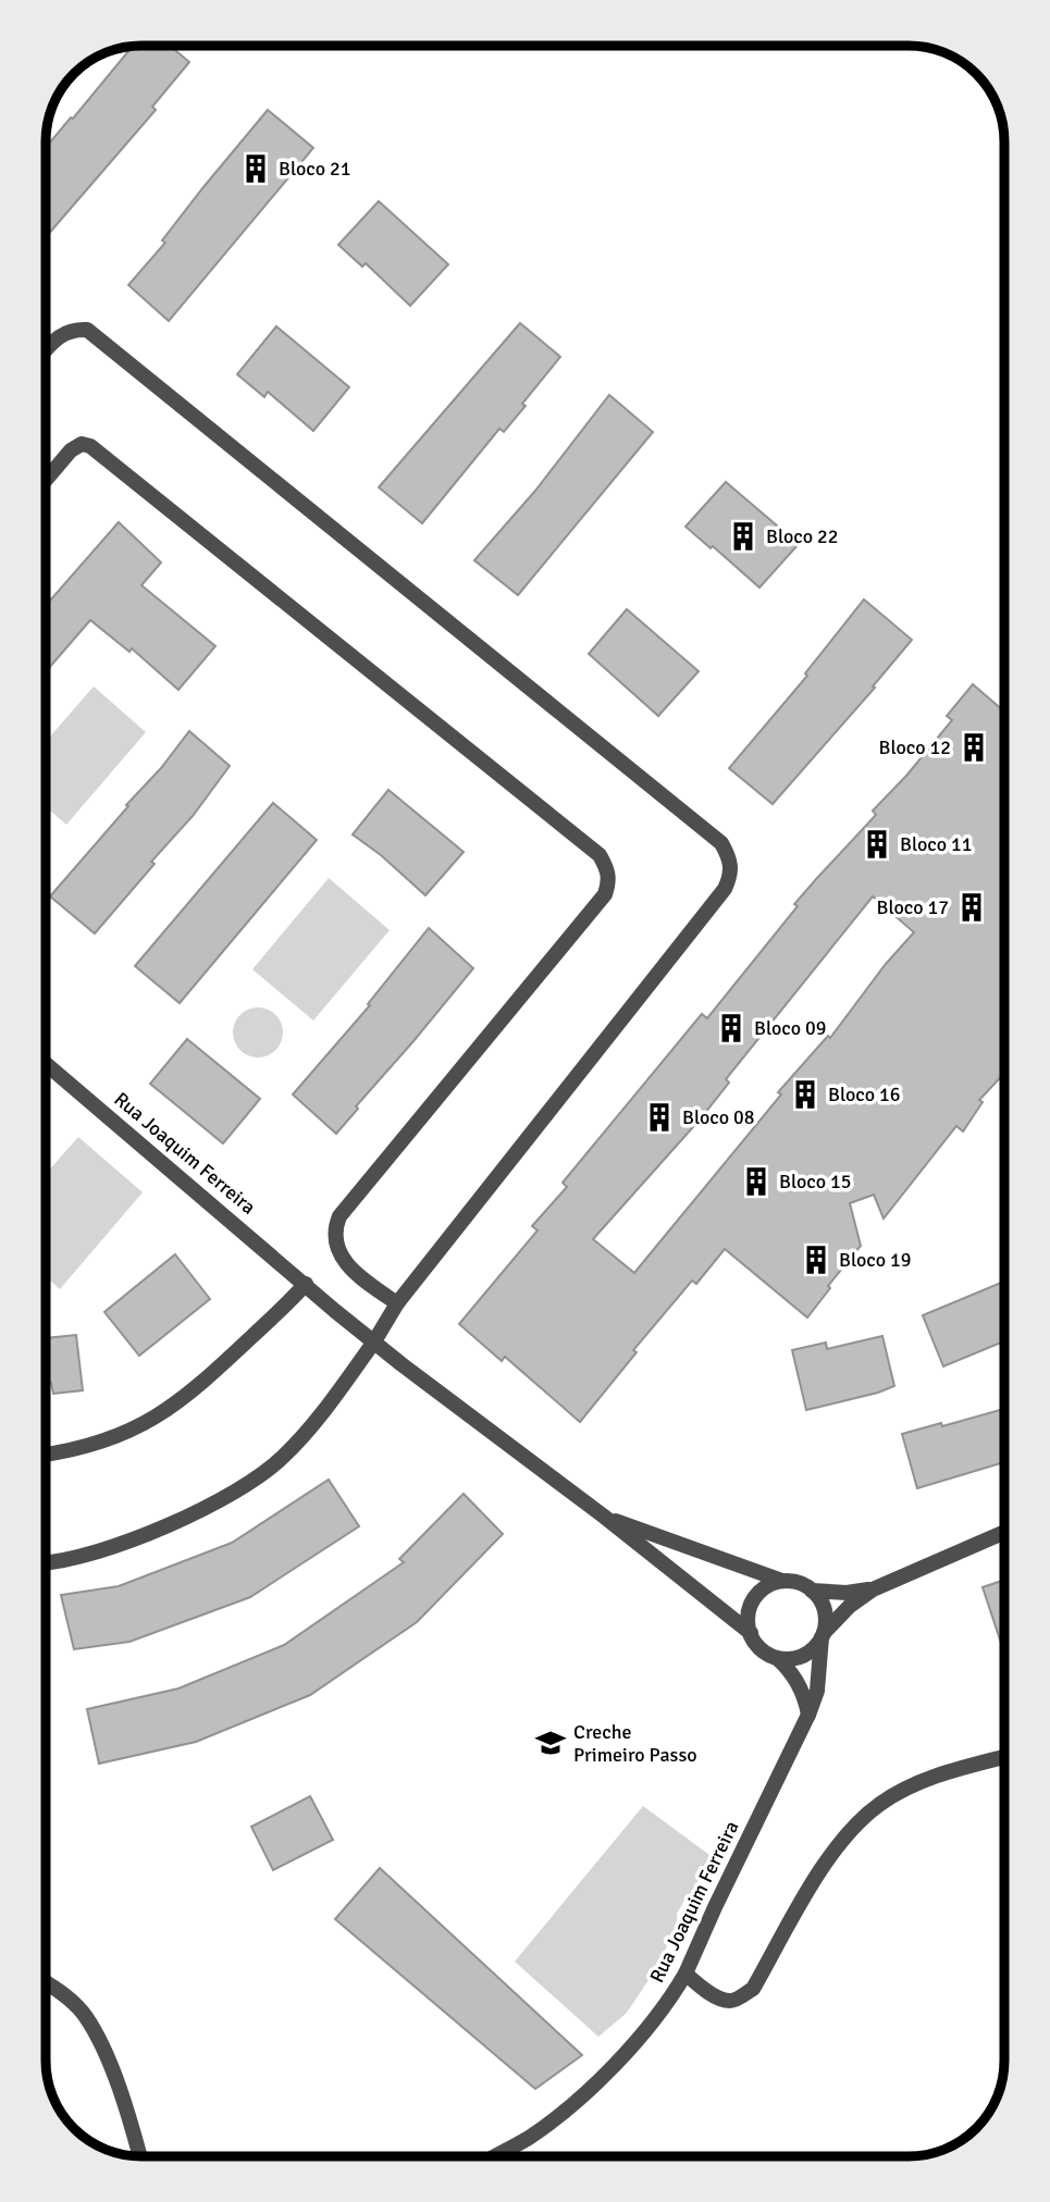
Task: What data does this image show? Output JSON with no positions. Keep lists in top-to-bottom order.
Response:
{
  "streets": {
    "street": ["Rua Joaquim Ferreira"]
  },
  "places": {
    "building": [
      "Bloco 21",
      "Bloco 22",
      "Bloco 12",
      "Bloco 11",
      "Bloco 17",
      "Bloco 09",
      "Bloco 16",
      "Bloco 08",
      "Bloco 15",
      "Bloco 19"
    ],
    "school or university": ["Creche Primeiro Passo"]
  }
}
